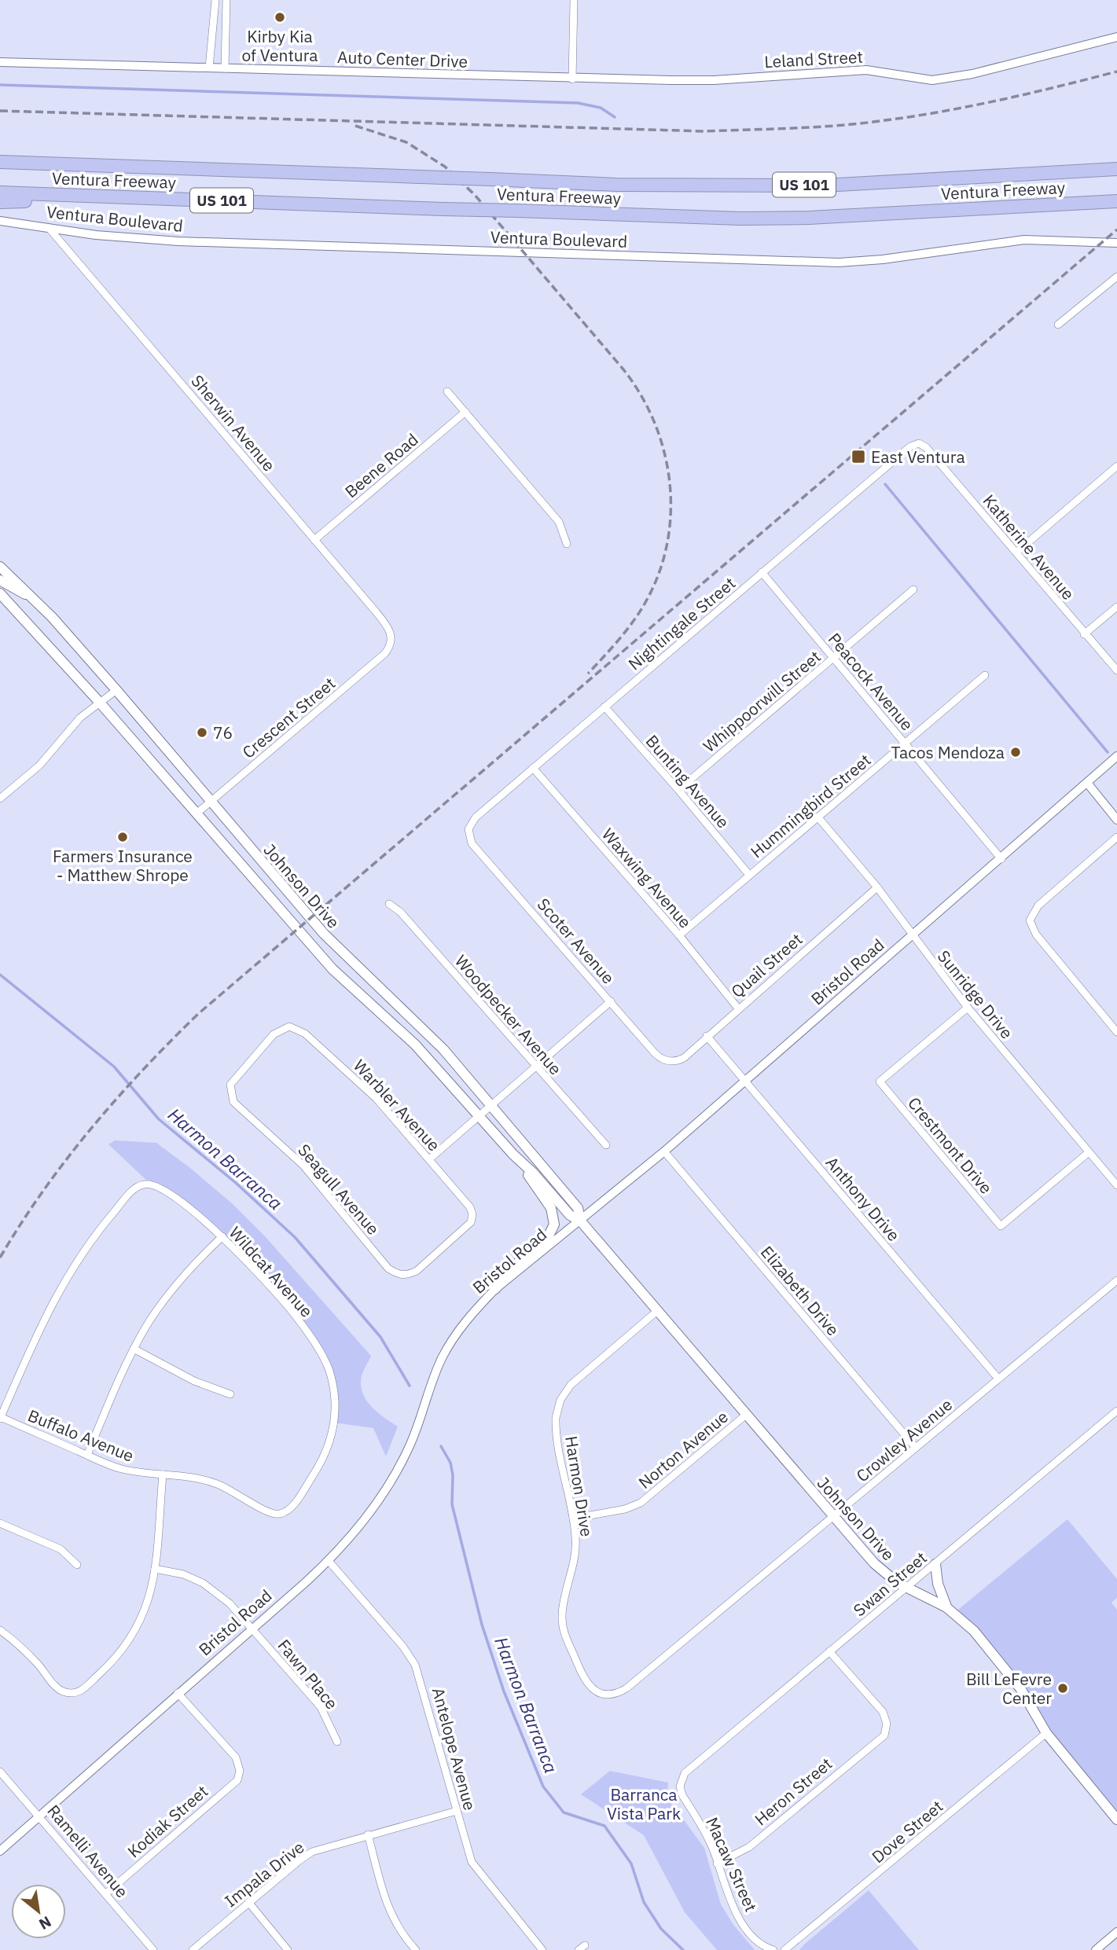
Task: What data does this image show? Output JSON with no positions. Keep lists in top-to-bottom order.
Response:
{
  "streets": {
    "highway": ["Ventura Freeway", "US 101"],
    "main road": ["Johnson Drive"],
    "street": [
      "Auto Center Drive",
      "Leland Street",
      "Ventura Boulevard",
      "Sherwin Avenue",
      "Beene Road",
      "Katherine Avenue",
      "Nightingale Street",
      "Peacock Avenue",
      "Whippoorwill Street",
      "Crescent Street",
      "Bunting Avenue",
      "Hummingbird Street",
      "Waxwing Avenue",
      "Scoter Avenue",
      "Quail Street",
      "Bristol Road",
      "Sunridge Drive",
      "Woodpecker Avenue",
      "Warbler Avenue",
      "Crestmont Drive",
      "Seagull Avenue",
      "Anthony Drive",
      "Wildcat Avenue",
      "Elizabeth Drive",
      "Buffalo Avenue",
      "Crowley Avenue",
      "Norton Avenue",
      "Harmon Drive",
      "Swan Street",
      "Fawn Place",
      "Antelope Avenue",
      "Heron Street",
      "Kodiak Street",
      "Dove Street",
      "Ramelli Avenue",
      "Macaw Street",
      "Impala Drive"
    ]
  },
  "crossings": [
    ["Auto Center Drive", "Leland Street"],
    ["Ventura Boulevard", "Sherwin Avenue"],
    ["Sherwin Avenue", "Beene Road"],
    ["Sherwin Avenue", "Crescent Street"],
    ["Katherine Avenue", "Nightingale Street"],
    ["Nightingale Street", "Peacock Avenue"],
    ["Nightingale Street", "Bunting Avenue"],
    ["Nightingale Street", "Waxwing Avenue"],
    ["Nightingale Street", "Scoter Avenue"],
    ["Peacock Avenue", "Whippoorwill Street"],
    ["Peacock Avenue", "Hummingbird Street"],
    ["Peacock Avenue", "Bristol Road"],
    ["Whippoorwill Street", "Bunting Avenue"],
    ["Crescent Street", "Johnson Drive"],
    ["Bunting Avenue", "Hummingbird Street"],
    ["Hummingbird Street", "Waxwing Avenue"],
    ["Hummingbird Street", "Sunridge Drive"],
    ["Waxwing Avenue", "Quail Street"],
    ["Johnson Drive", "Bristol Road"],
    ["Johnson Drive", "Crowley Avenue"],
    ["Johnson Drive", "Norton Avenue"],
    ["Johnson Drive", "Harmon Drive"],
    ["Johnson Drive", "Swan Street"],
    ["Johnson Drive", "Dove Street"],
    ["Scoter Avenue", "Quail Street"],
    ["Quail Street", "Sunridge Drive"],
    ["Quail Street", "Anthony Drive"],
    ["Bristol Road", "Sunridge Drive"],
    ["Bristol Road", "Anthony Drive"],
    ["Bristol Road", "Elizabeth Drive"],
    ["Bristol Road", "Fawn Place"],
    ["Bristol Road", "Antelope Avenue"],
    ["Bristol Road", "Kodiak Street"],
    ["Bristol Road", "Ramelli Avenue"],
    ["Sunridge Drive", "Crestmont Drive"],
    ["Warbler Avenue", "Seagull Avenue"],
    ["Anthony Drive", "Crowley Avenue"],
    ["Wildcat Avenue", "Buffalo Avenue"],
    ["Elizabeth Drive", "Crowley Avenue"],
    ["Crowley Avenue", "Harmon Drive"],
    ["Norton Avenue", "Harmon Drive"],
    ["Swan Street", "Heron Street"],
    ["Swan Street", "Macaw Street"],
    ["Antelope Avenue", "Impala Drive"],
    ["Heron Street", "Macaw Street"],
    ["Kodiak Street", "Ramelli Avenue"]
  ],
  "water": ["Harmon Barranca"],
  "parks": ["Barranca Vista Park"],
  "places": {
    "other": [
      "Kirby Kia of Ventura",
      "76",
      "Tacos Mendoza",
      "Farmers Insurance - Matthew Shrope",
      "Bill LeFevre Center"
    ],
    "transit": ["East Ventura"]
  },
  "north": "bottom right"
}
